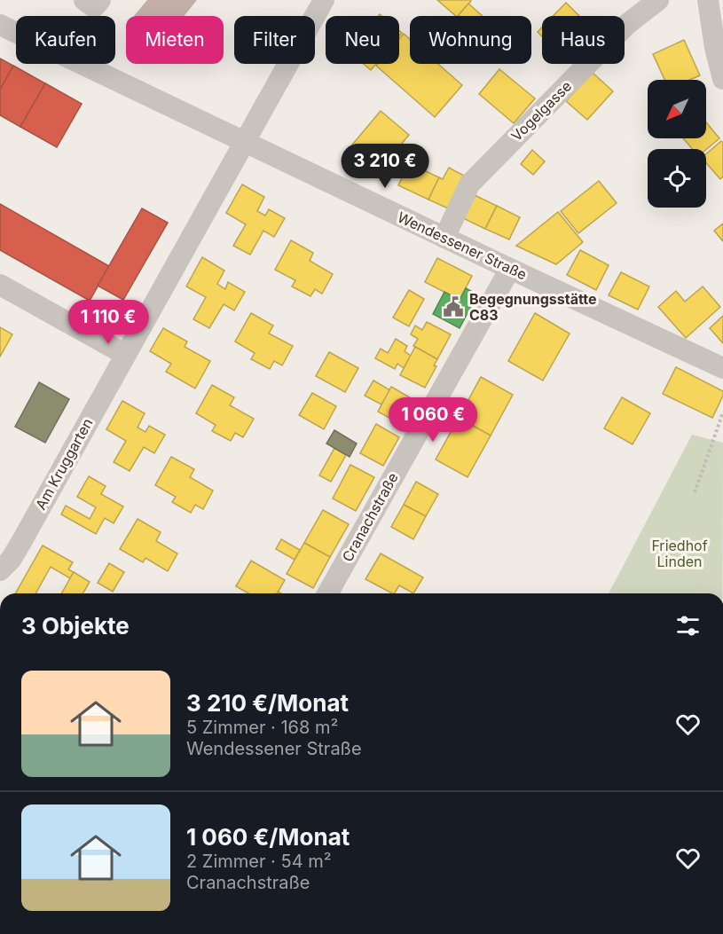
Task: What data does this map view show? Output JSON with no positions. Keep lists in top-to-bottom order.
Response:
{
  "streets": {
    "street": [
      "Vogelgasse",
      "Wendessener Straße",
      "Am Kruggarten",
      "Cranachstraße"
    ]
  },
  "crossings": [
    ["Vogelgasse", "Wendessener Straße"],
    ["Wendessener Straße", "Am Kruggarten"],
    ["Wendessener Straße", "Cranachstraße"]
  ],
  "parks": ["Friedhof Linden"],
  "places": {
    "public building": ["Begegnungsstätte C83"]
  },
  "north": "bottom left",
  "page": {
    "chip": [
      "Kaufen",
      "Mieten",
      "Filter",
      "Neu",
      "Wohnung",
      "Haus"
    ],
    "price": ["3 210 €", "1 110 €", "1 060 €"],
    "heading": "3 Objekte",
    "list": [
      {
        "name": "3 210 €/Monat",
        "note": "5 Zimmer · 168 m² · Wendessener Straße"
      },
      {
        "name": "1 060 €/Monat",
        "note": "2 Zimmer · 54 m² · Cranachstraße"
      }
    ]
  }
}
